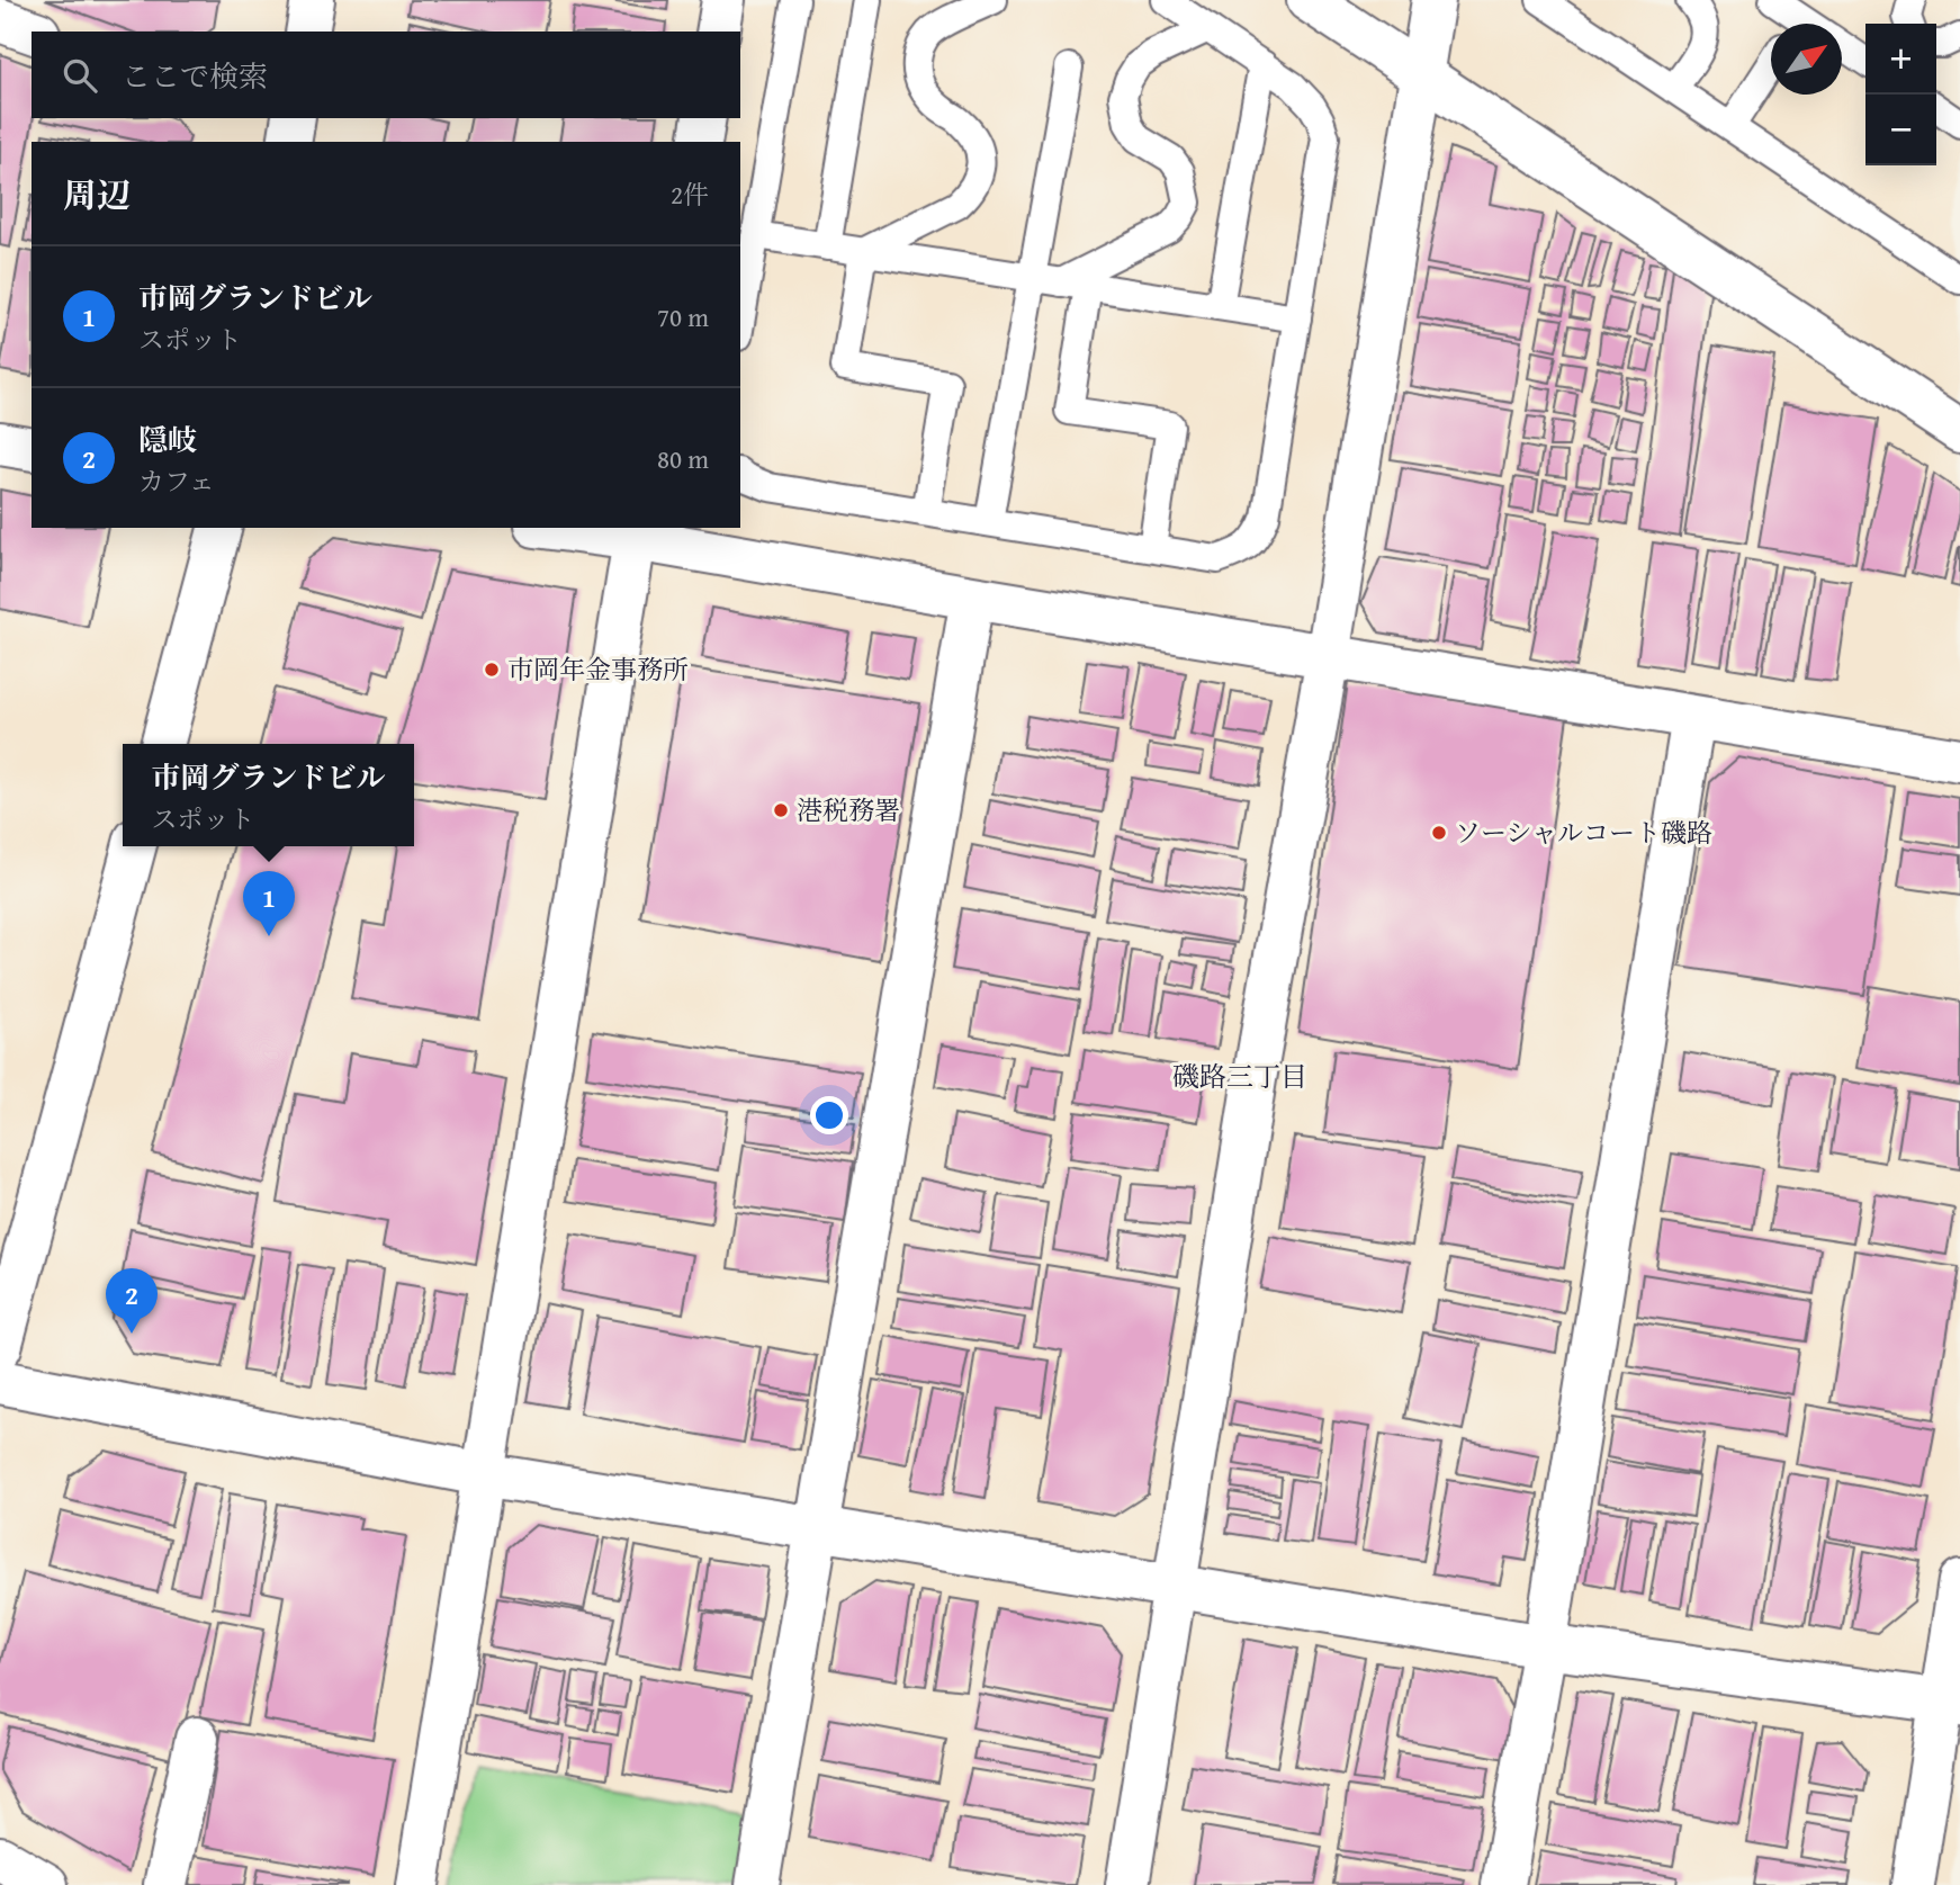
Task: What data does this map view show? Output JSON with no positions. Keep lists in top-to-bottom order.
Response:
{
  "districts": ["磯路三丁目"],
  "places": ["市岡年金事務所", "港税務署", "ソーシャルコート磯路"],
  "north": "top right",
  "page": {
    "map_buttons": ["+", "−"],
    "search": "ここで検索",
    "heading": ["周辺", "2件"],
    "list": [
      {
        "mark": "1",
        "name": "市岡グランドビル",
        "note": "スポット",
        "value": "70 m"
      },
      {
        "mark": "2",
        "name": "隠岐",
        "note": "カフェ",
        "value": "80 m"
      }
    ],
    "popup": ["市岡グランドビル", "スポット"],
    "pins": ["1", "2"]
  }
}
